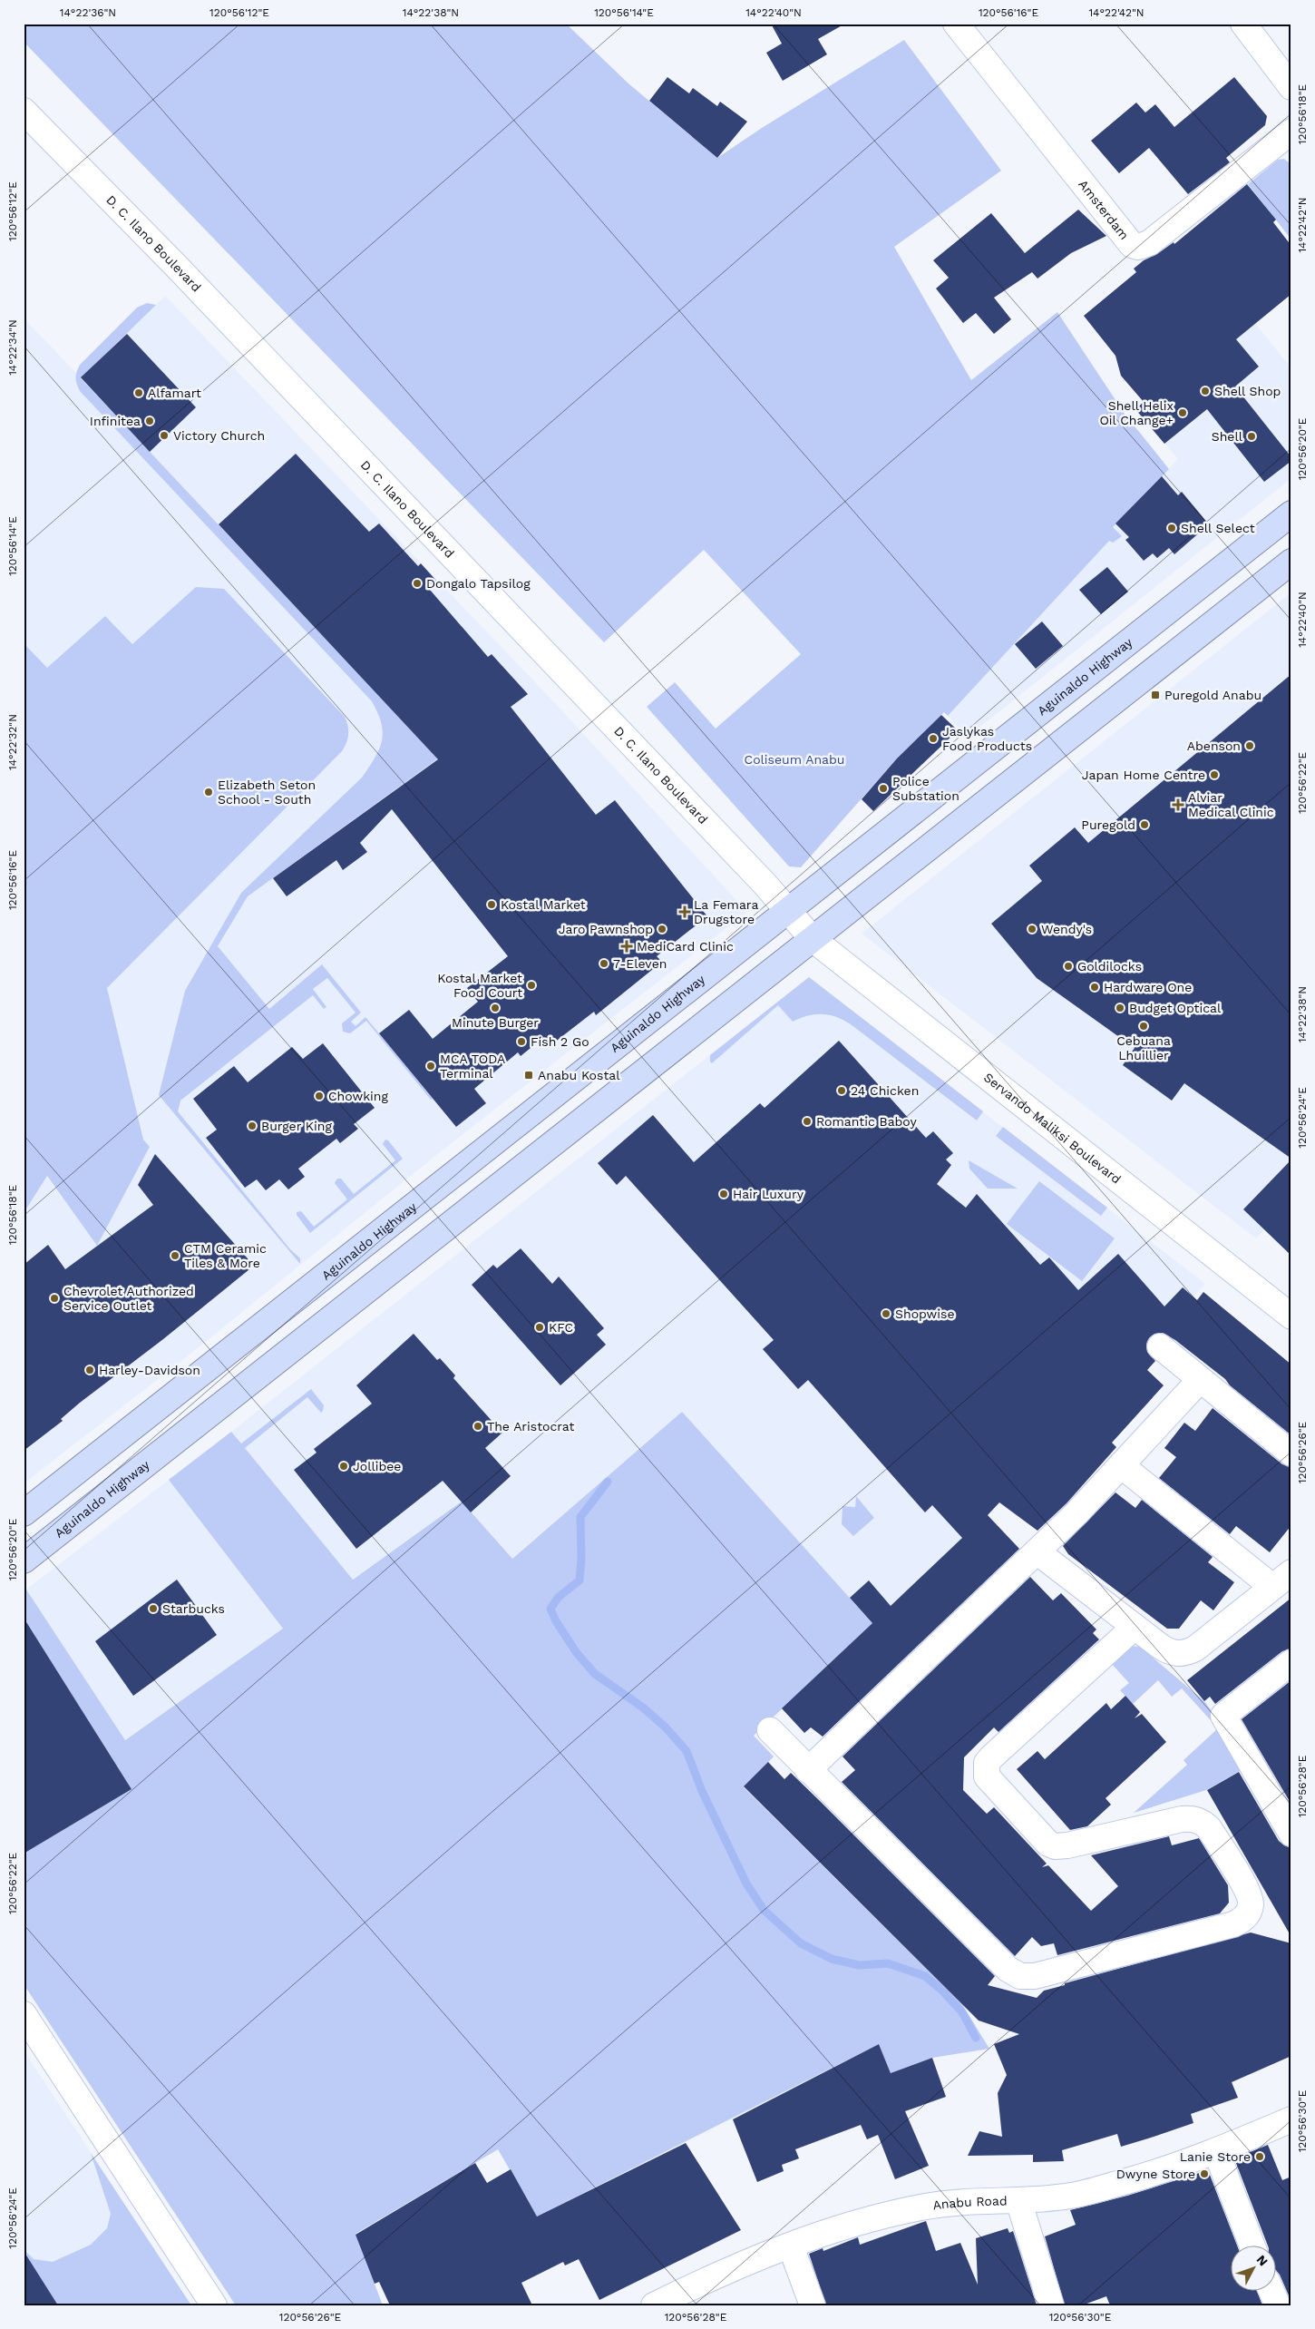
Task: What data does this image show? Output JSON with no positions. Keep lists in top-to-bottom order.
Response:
{
  "streets": {
    "highway": ["Aguinaldo Highway"],
    "street": [
      "Amsterdam",
      "D. C. Ilano Boulevard",
      "Servando Maliksi Boulevard",
      "Anabu Road"
    ]
  },
  "crossings": [
    ["D. C. Ilano Boulevard", "Aguinaldo Highway"],
    ["D. C. Ilano Boulevard", "Servando Maliksi Boulevard"],
    ["Aguinaldo Highway", "Servando Maliksi Boulevard"]
  ],
  "parks": ["Coliseum Anabu"],
  "places": {
    "other": [
      "Shell Shop",
      "Alfamart",
      "Shell Helix Oil Change+",
      "Infinitea",
      "Victory Church",
      "Shell",
      "Shell Select",
      "Dongalo Tapsilog",
      "Jaslykas Food Products",
      "Abenson",
      "Japan Home Centre",
      "Police Substation",
      "Elizabeth Seton School - South",
      "Puregold",
      "Kostal Market",
      "Jaro Pawnshop",
      "Wendy's",
      "7-Eleven",
      "Goldilocks",
      "Kostal Market Food Court",
      "Hardware One",
      "Minute Burger",
      "Budget Optical",
      "Cebuana Lhuillier",
      "Fish 2 Go",
      "MCA TODA Terminal",
      "24 Chicken",
      "Chowking",
      "Romantic Baboy",
      "Burger King",
      "Hair Luxury",
      "CTM Ceramic Tiles & More",
      "Chevrolet Authorized Service Outlet",
      "Shopwise",
      "KFC",
      "Harley-Davidson",
      "The Aristocrat",
      "Jollibee",
      "Starbucks",
      "Lanie Store",
      "Dwyne Store"
    ],
    "transit": ["Puregold Anabu", "Anabu Kostal"],
    "health": ["Alviar Medical Clinic", "La Femara Drugstore", "MediCard Clinic"]
  },
  "north": "top right",
  "coordinates": [
    "14°22'36\"N",
    "120°56'12\"E",
    "14°22'38\"N",
    "120°56'14\"E",
    "14°22'40\"N",
    "120°56'16\"E",
    "14°22'42\"N",
    "120°56'18\"E",
    "14°22'34\"N",
    "120°56'20\"E",
    "14°22'32\"N",
    "120°56'22\"E",
    "120°56'24\"E",
    "120°56'26\"E",
    "120°56'28\"E",
    "120°56'30\"E"
  ]
}
